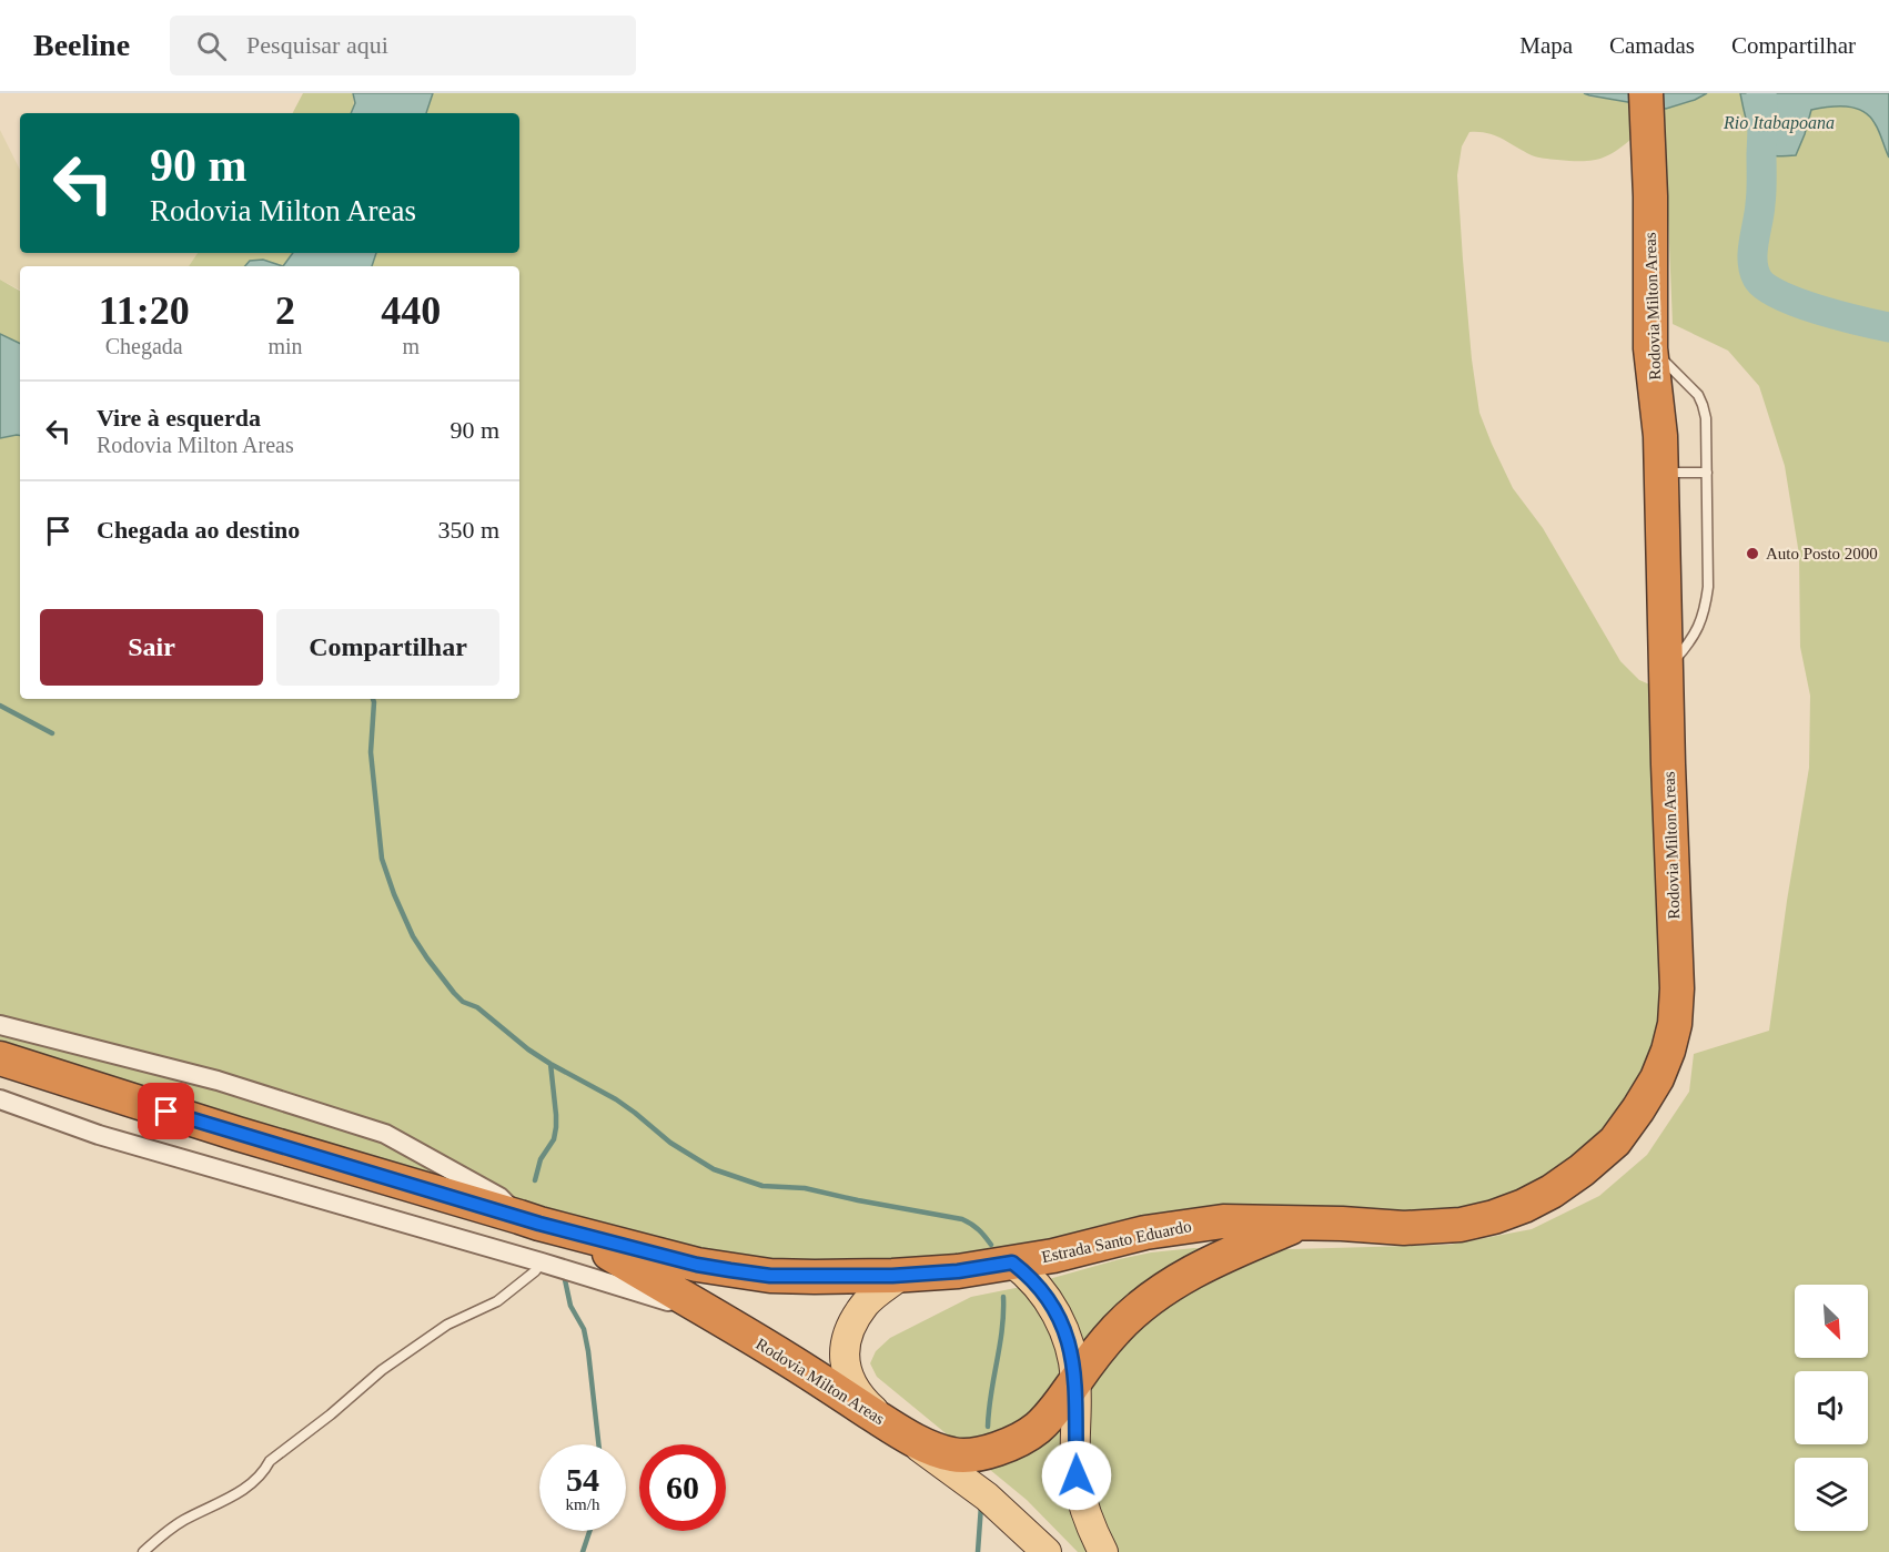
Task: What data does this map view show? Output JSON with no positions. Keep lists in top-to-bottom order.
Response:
{
  "streets": {
    "highway": ["Rodovia Milton Areas", "Estrada Santo Eduardo"]
  },
  "crossings": [
    ["Rodovia Milton Areas", "Estrada Santo Eduardo"]
  ],
  "water": ["Rio Itabapoana"],
  "places": ["Auto Posto 2000"],
  "north": "bottom right",
  "page": {
    "header": "Beeline",
    "search": "Pesquisar aqui",
    "nav": ["Mapa", "Camadas", "Compartilhar"],
    "turn": ["90 m", "Rodovia Milton Areas"],
    "eta": [
      "11:20",
      "Chegada",
      "2",
      "min",
      "440",
      "m"
    ],
    "list": [
      {
        "name": "Vire à esquerda",
        "note": "Rodovia Milton Areas",
        "value": "90 m"
      },
      {
        "name": "Chegada ao destino",
        "value": "350 m"
      }
    ],
    "buttons": ["Sair", "Compartilhar"],
    "speed": "54 km/h",
    "limit": "60"
  }
}
